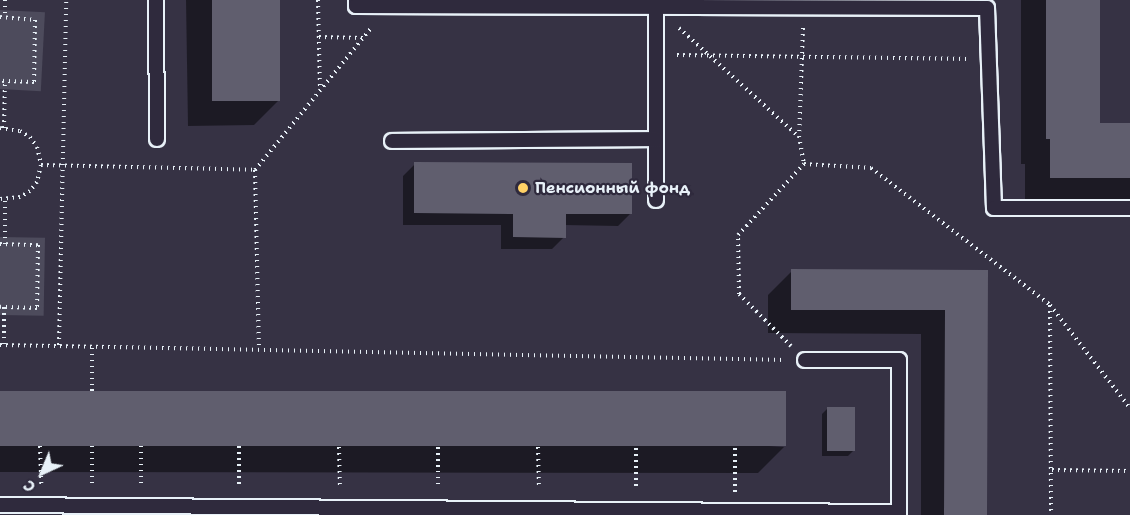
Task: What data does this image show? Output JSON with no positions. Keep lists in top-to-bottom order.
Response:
{
  "places": ["Пенсионный фонд"],
  "north": "bottom left"
}
